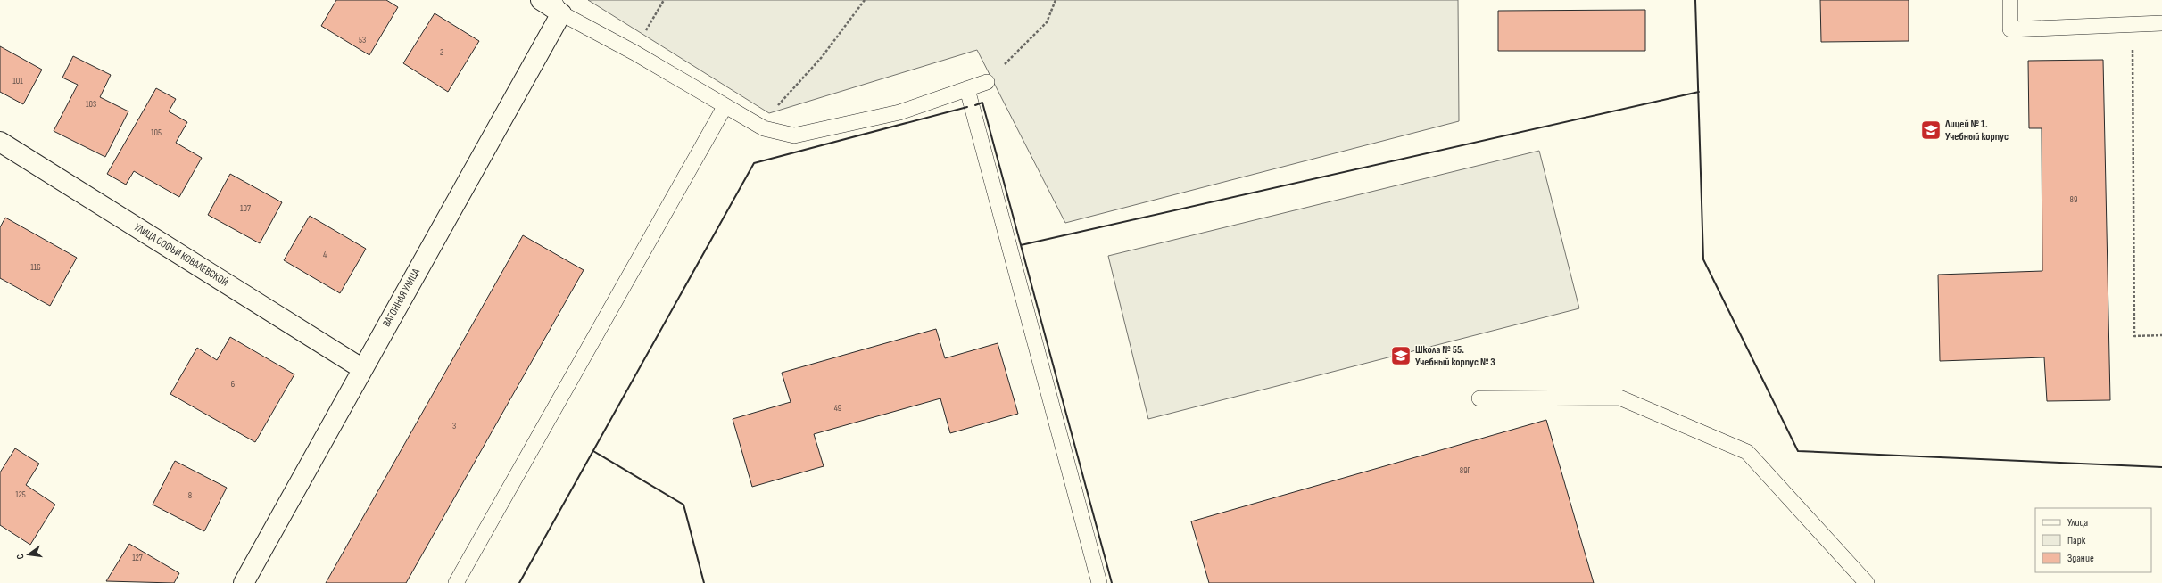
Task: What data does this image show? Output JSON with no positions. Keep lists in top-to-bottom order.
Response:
{
  "streets": {
    "street": ["УЛИЦА СОФЬИ КОВАЛЕВСКОЙ", "ВАГОННАЯ УЛИЦА"]
  },
  "crossings": [
    ["УЛИЦА СОФЬИ КОВАЛЕВСКОЙ", "ВАГОННАЯ УЛИЦА"]
  ],
  "places": {
    "school or university": ["Лицей № 1. Учебный корпус", "Школа № 55. Учебный корпус № 3"]
  },
  "house_numbers": [
    "53",
    "2",
    "101",
    "103",
    "105",
    "89",
    "107",
    "4",
    "116",
    "6",
    "49",
    "3",
    "89Г",
    "125",
    "8",
    "127"
  ],
  "legend": ["Улица", "Парк", "Здание"],
  "north": "left"
}
